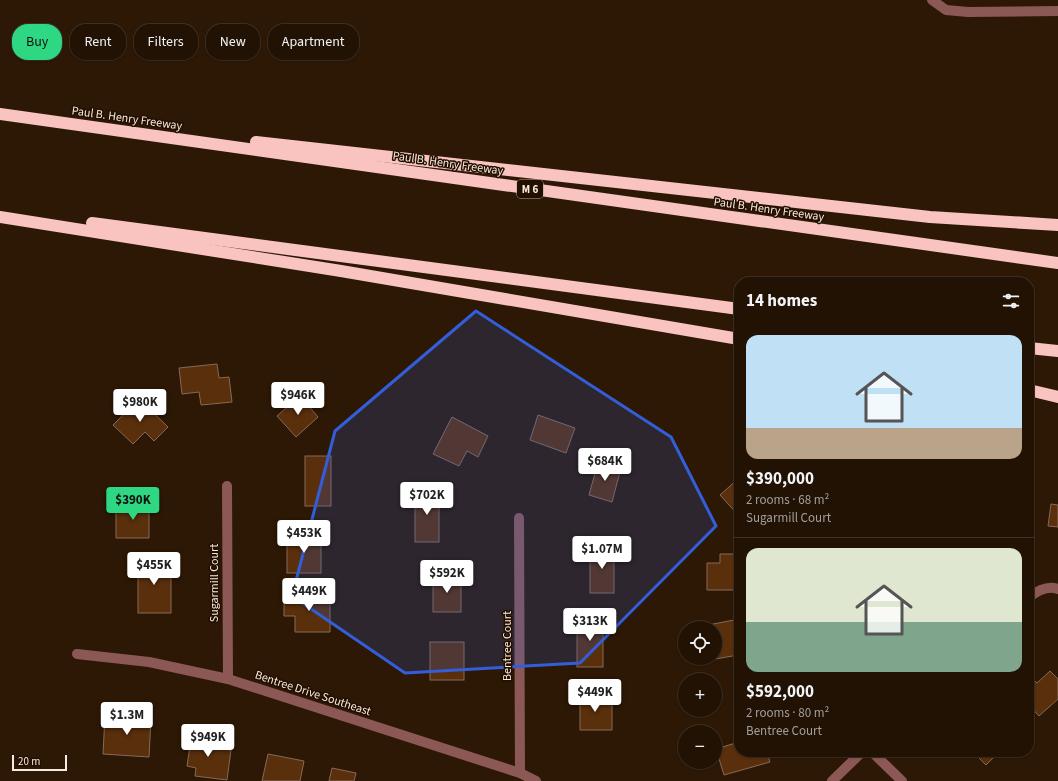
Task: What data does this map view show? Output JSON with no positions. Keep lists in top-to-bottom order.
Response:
{
  "streets": {
    "highway": ["Paul B. Henry Freeway", "M 6"],
    "street": ["Sugarmill Court", "Bentree Court", "Bentree Drive Southeast"]
  },
  "crossings": [
    ["Sugarmill Court", "Bentree Drive Southeast"],
    ["Bentree Court", "Bentree Drive Southeast"]
  ],
  "scale_bar": "20 m",
  "page": {
    "chip": [
      "Buy",
      "Rent",
      "Filters",
      "New",
      "Apartment"
    ],
    "heading": "14 homes",
    "list": [
      {
        "name": "$390,000",
        "note": "2 rooms · 68 m² · Sugarmill Court"
      },
      {
        "name": "$592,000",
        "note": "2 rooms · 80 m² · Bentree Court"
      }
    ],
    "price": [
      "$946K",
      "$980K",
      "$684K",
      "$702K",
      "$390K",
      "$453K",
      "$1.07M",
      "$455K",
      "$592K",
      "$449K",
      "$313K",
      "$449K",
      "$1.3M",
      "$949K"
    ],
    "map_buttons": ["+", "−"],
    "scale": "20 m"
  }
}
